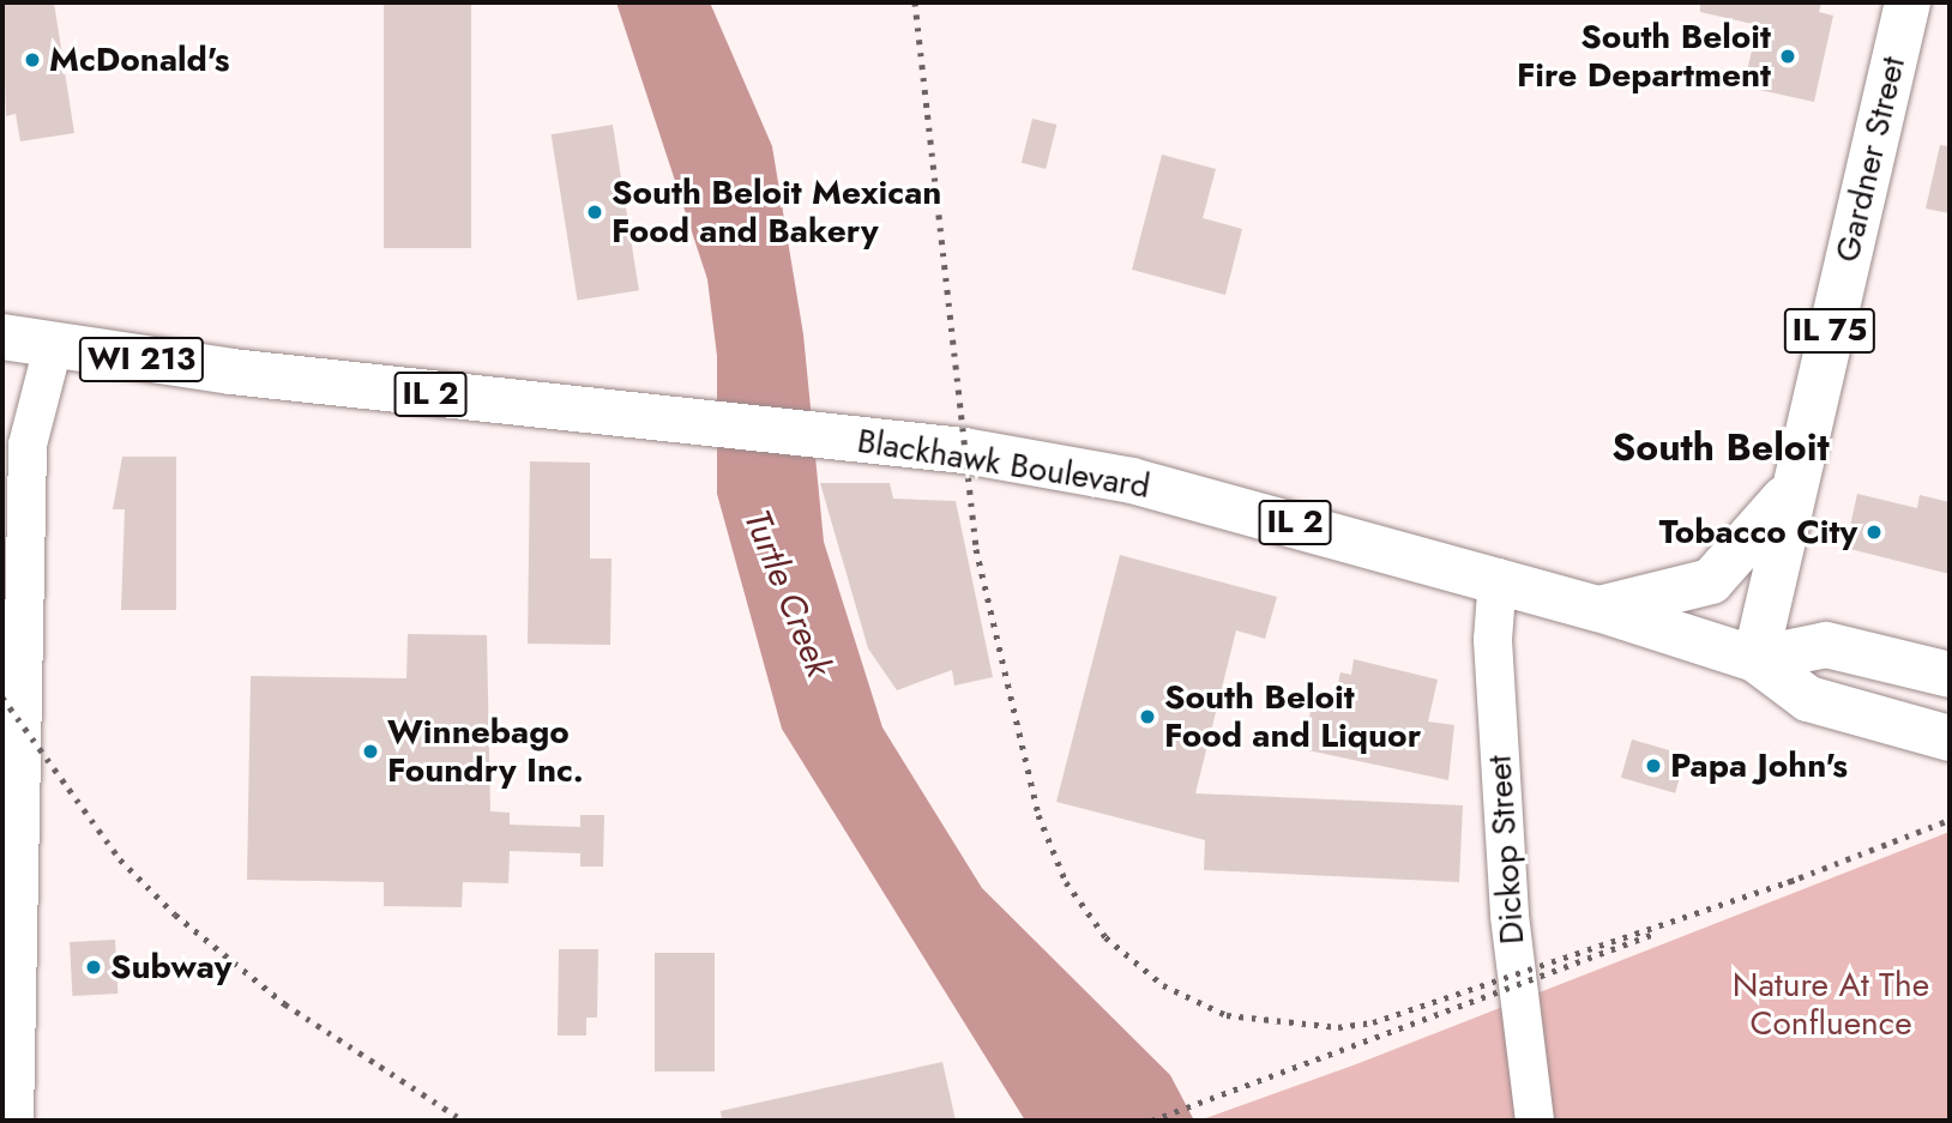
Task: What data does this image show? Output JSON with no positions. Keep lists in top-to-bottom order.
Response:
{
  "streets": {
    "main road": [
      "Gardner Street",
      "IL 75",
      "WI 213",
      "IL 2",
      "Blackhawk Boulevard"
    ],
    "street": ["Dickop Street"]
  },
  "crossings": [
    ["Gardner Street", "Blackhawk Boulevard"],
    ["WI 213", "Blackhawk Boulevard"],
    ["Blackhawk Boulevard", "Dickop Street"]
  ],
  "districts": ["South Beloit"],
  "water": ["Turtle Creek"],
  "parks": ["Nature At The Confluence"],
  "places": [
    "South Beloit Fire Department",
    "McDonald's",
    "South Beloit Mexican Food and Bakery",
    "Tobacco City",
    "South Beloit Food and Liquor",
    "Winnebago Foundry Inc.",
    "Papa John's",
    "Subway"
  ]
}
